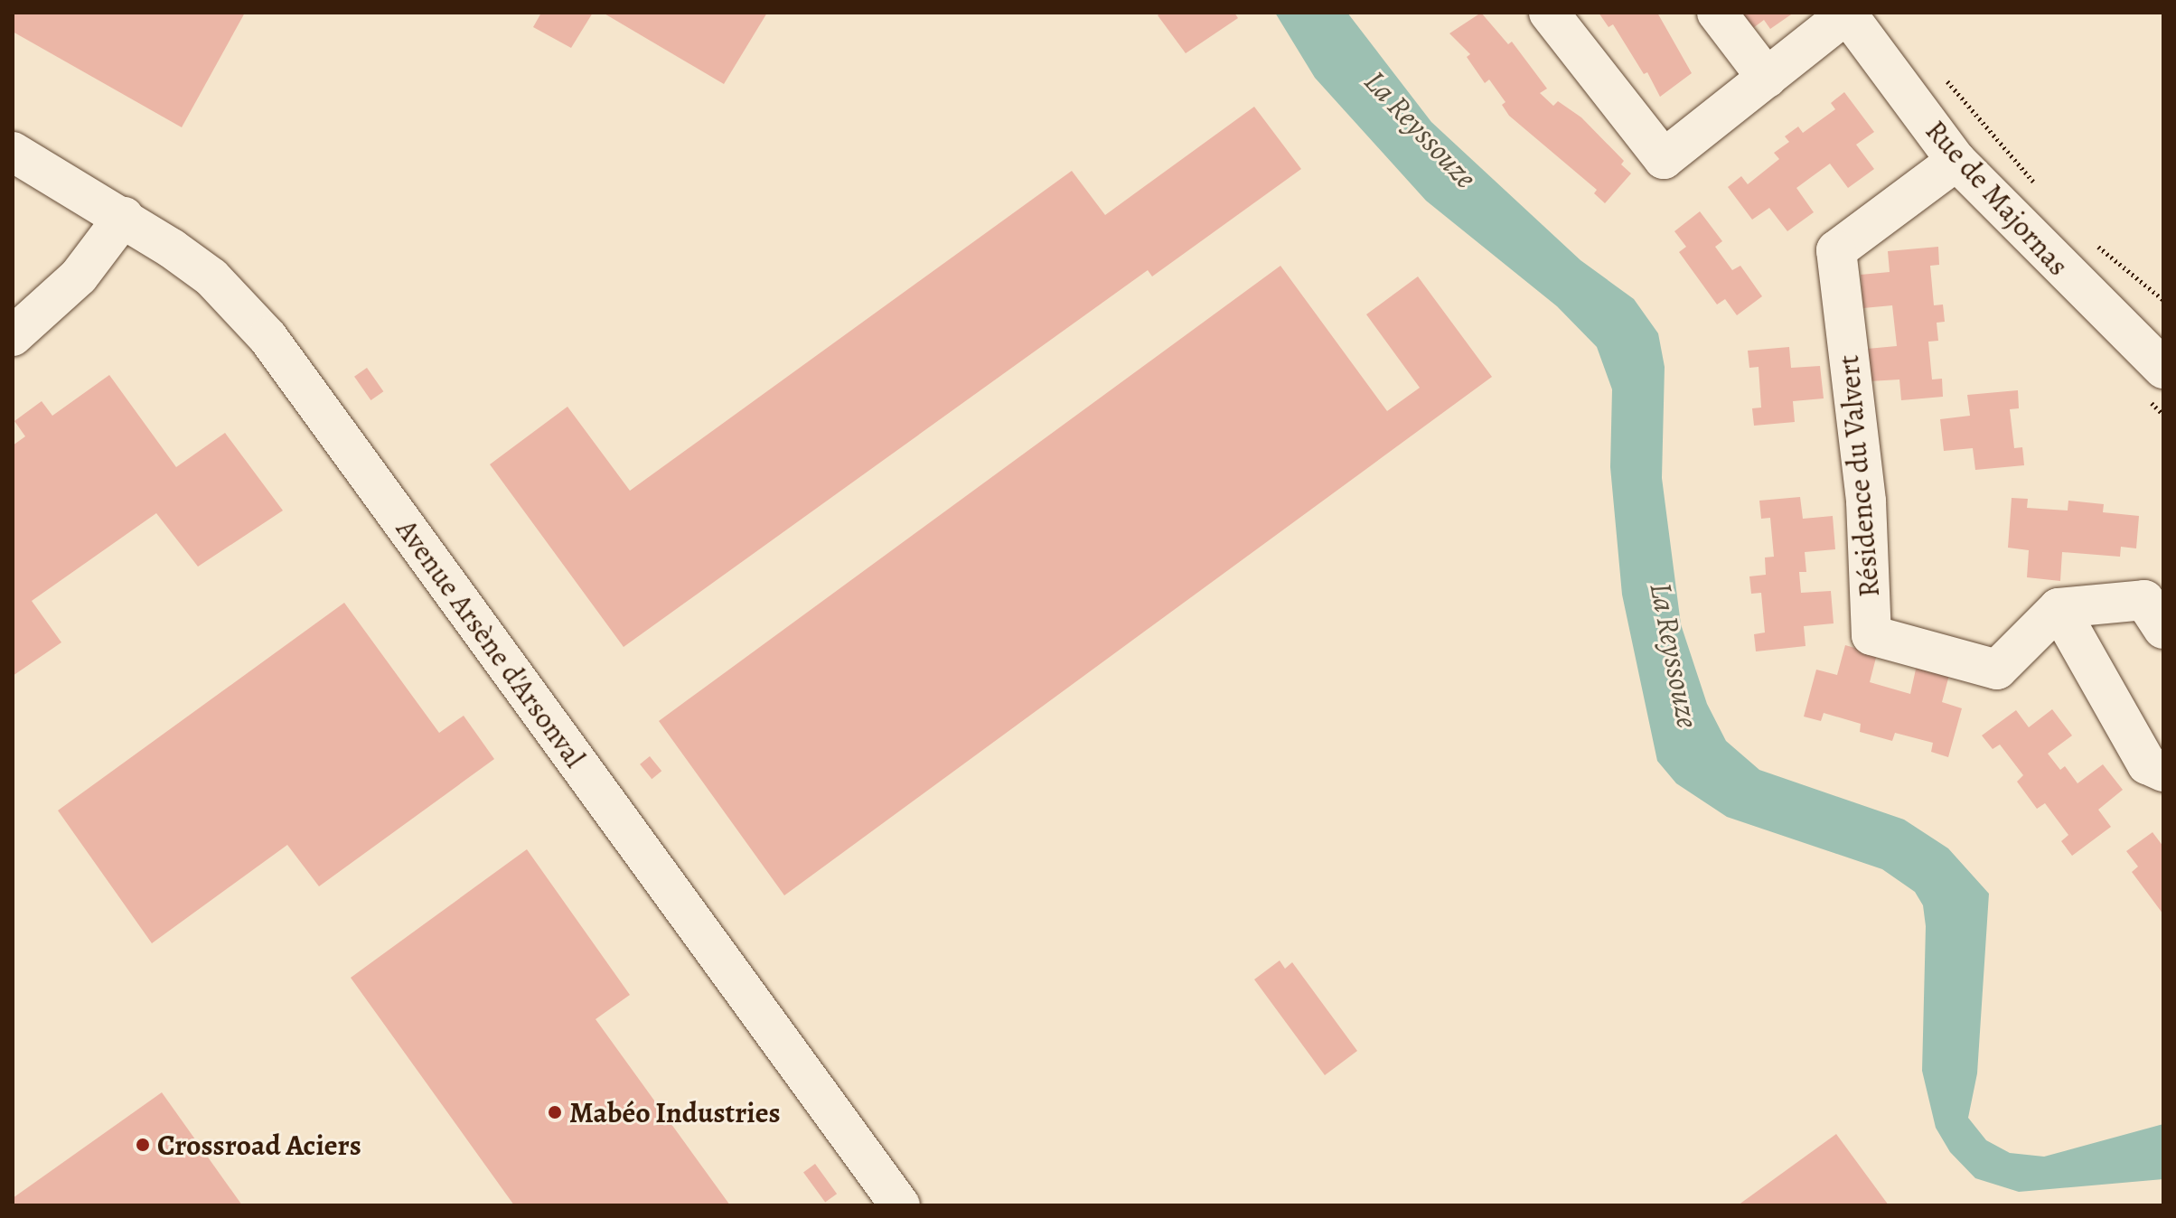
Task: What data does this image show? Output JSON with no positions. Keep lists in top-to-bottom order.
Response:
{
  "streets": {
    "street": ["Rue de Majornas", "Résidence du Valvert", "Avenue Arsène d'Arsonval"]
  },
  "crossings": [
    ["Rue de Majornas", "Résidence du Valvert"]
  ],
  "water": ["La Reyssouze"],
  "places": ["Mabéo Industries", "Crossroad Aciers"]
}
